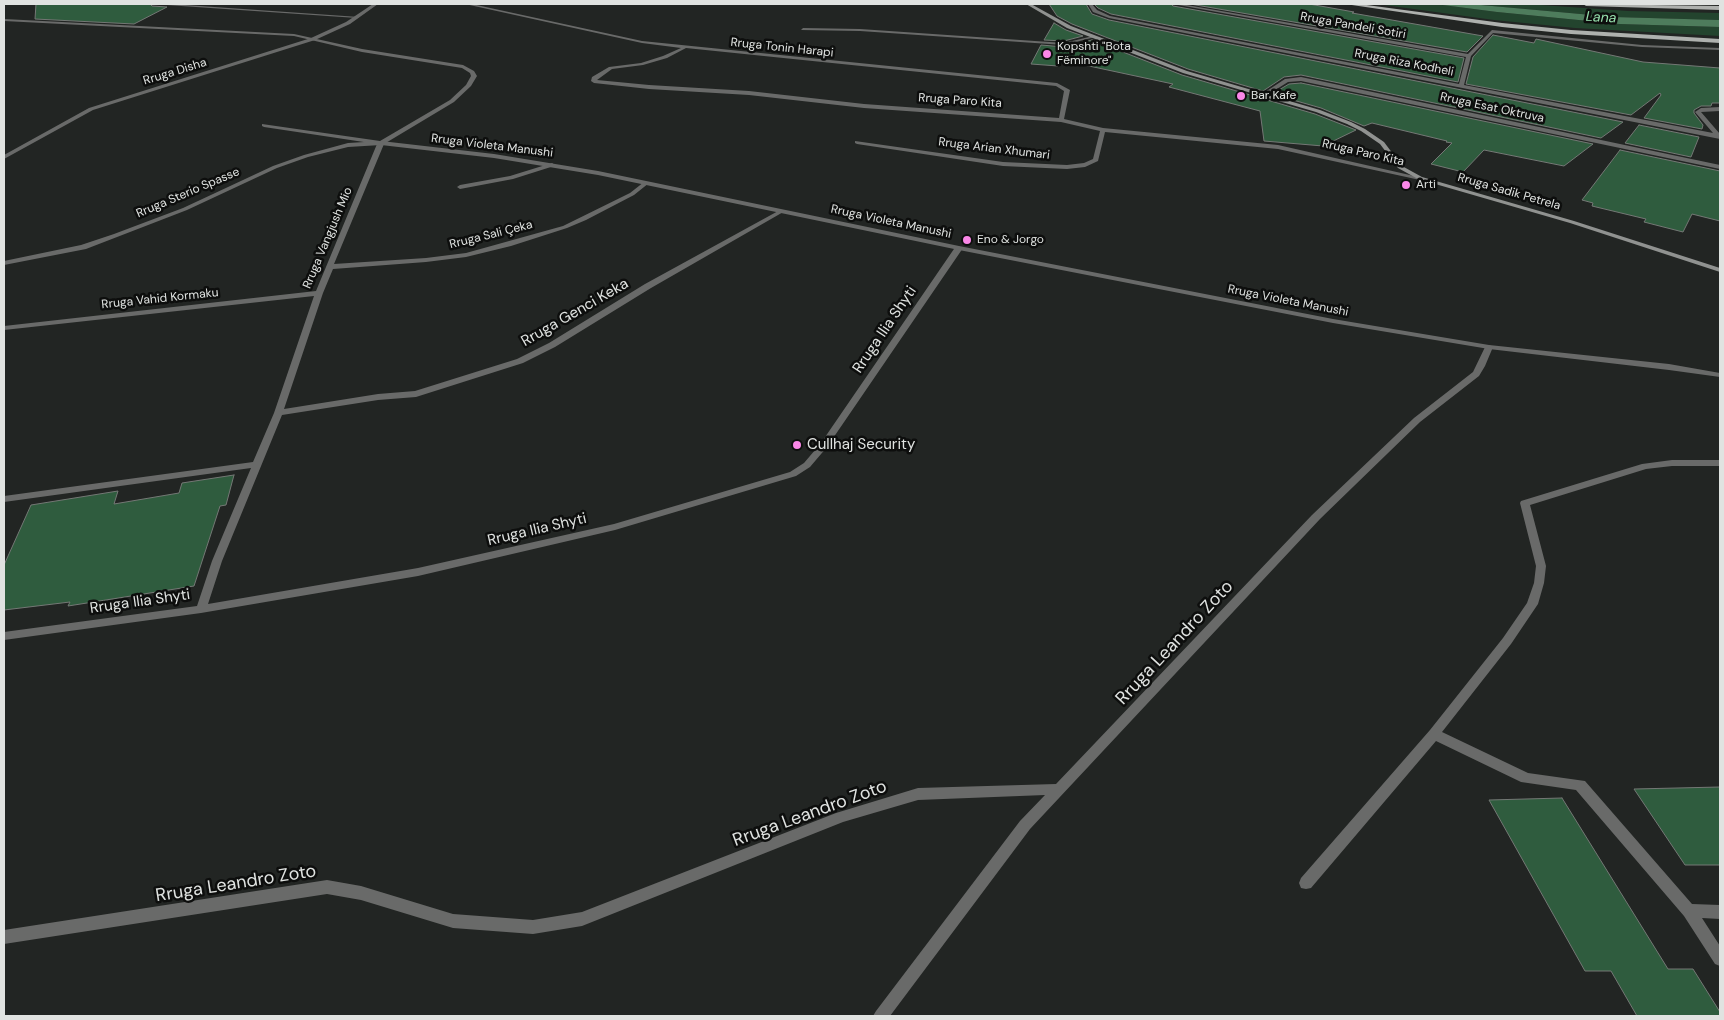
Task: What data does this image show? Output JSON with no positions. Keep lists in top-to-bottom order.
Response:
{
  "streets": {
    "main road": ["Rruga Sadik Petrela"],
    "street": [
      "Rruga Pandeli Sotiri",
      "Rruga Tonin Harapi",
      "Rruga Riza Kodheli",
      "Rruga Disha",
      "Rruga Paro Kita",
      "Rruga Esat Oktruva",
      "Rruga Violeta Manushi",
      "Rruga Arian Xhumari",
      "Rruga Sterio Spasse",
      "Rruga Sali Çeka",
      "Rruga Vangjush Mio",
      "Rruga Vahid Kormaku",
      "Rruga Genci Keka",
      "Rruga Ilia Shyti",
      "Rruga Leandro Zoto"
    ]
  },
  "crossings": [
    ["Rruga Tonin Harapi", "Rruga Paro Kita"],
    ["Rruga Paro Kita", "Rruga Arian Xhumari"],
    ["Rruga Paro Kita", "Rruga Sadik Petrela"],
    ["Rruga Esat Oktruva", "Rruga Sadik Petrela"],
    ["Rruga Violeta Manushi", "Rruga Sterio Spasse"],
    ["Rruga Violeta Manushi", "Rruga Sali Çeka"],
    ["Rruga Violeta Manushi", "Rruga Vangjush Mio"],
    ["Rruga Violeta Manushi", "Rruga Genci Keka"],
    ["Rruga Violeta Manushi", "Rruga Ilia Shyti"],
    ["Rruga Violeta Manushi", "Rruga Leandro Zoto"],
    ["Rruga Sterio Spasse", "Rruga Vangjush Mio"],
    ["Rruga Sali Çeka", "Rruga Vangjush Mio"],
    ["Rruga Vangjush Mio", "Rruga Vahid Kormaku"],
    ["Rruga Vangjush Mio", "Rruga Genci Keka"],
    ["Rruga Vangjush Mio", "Rruga Ilia Shyti"]
  ],
  "water": ["Lana"],
  "places": [
    "Kopshti \"Bota Fëminore\"",
    "Bar Kafe",
    "Arti",
    "Eno & Jorgo",
    "Cullhaj Security"
  ]
}
